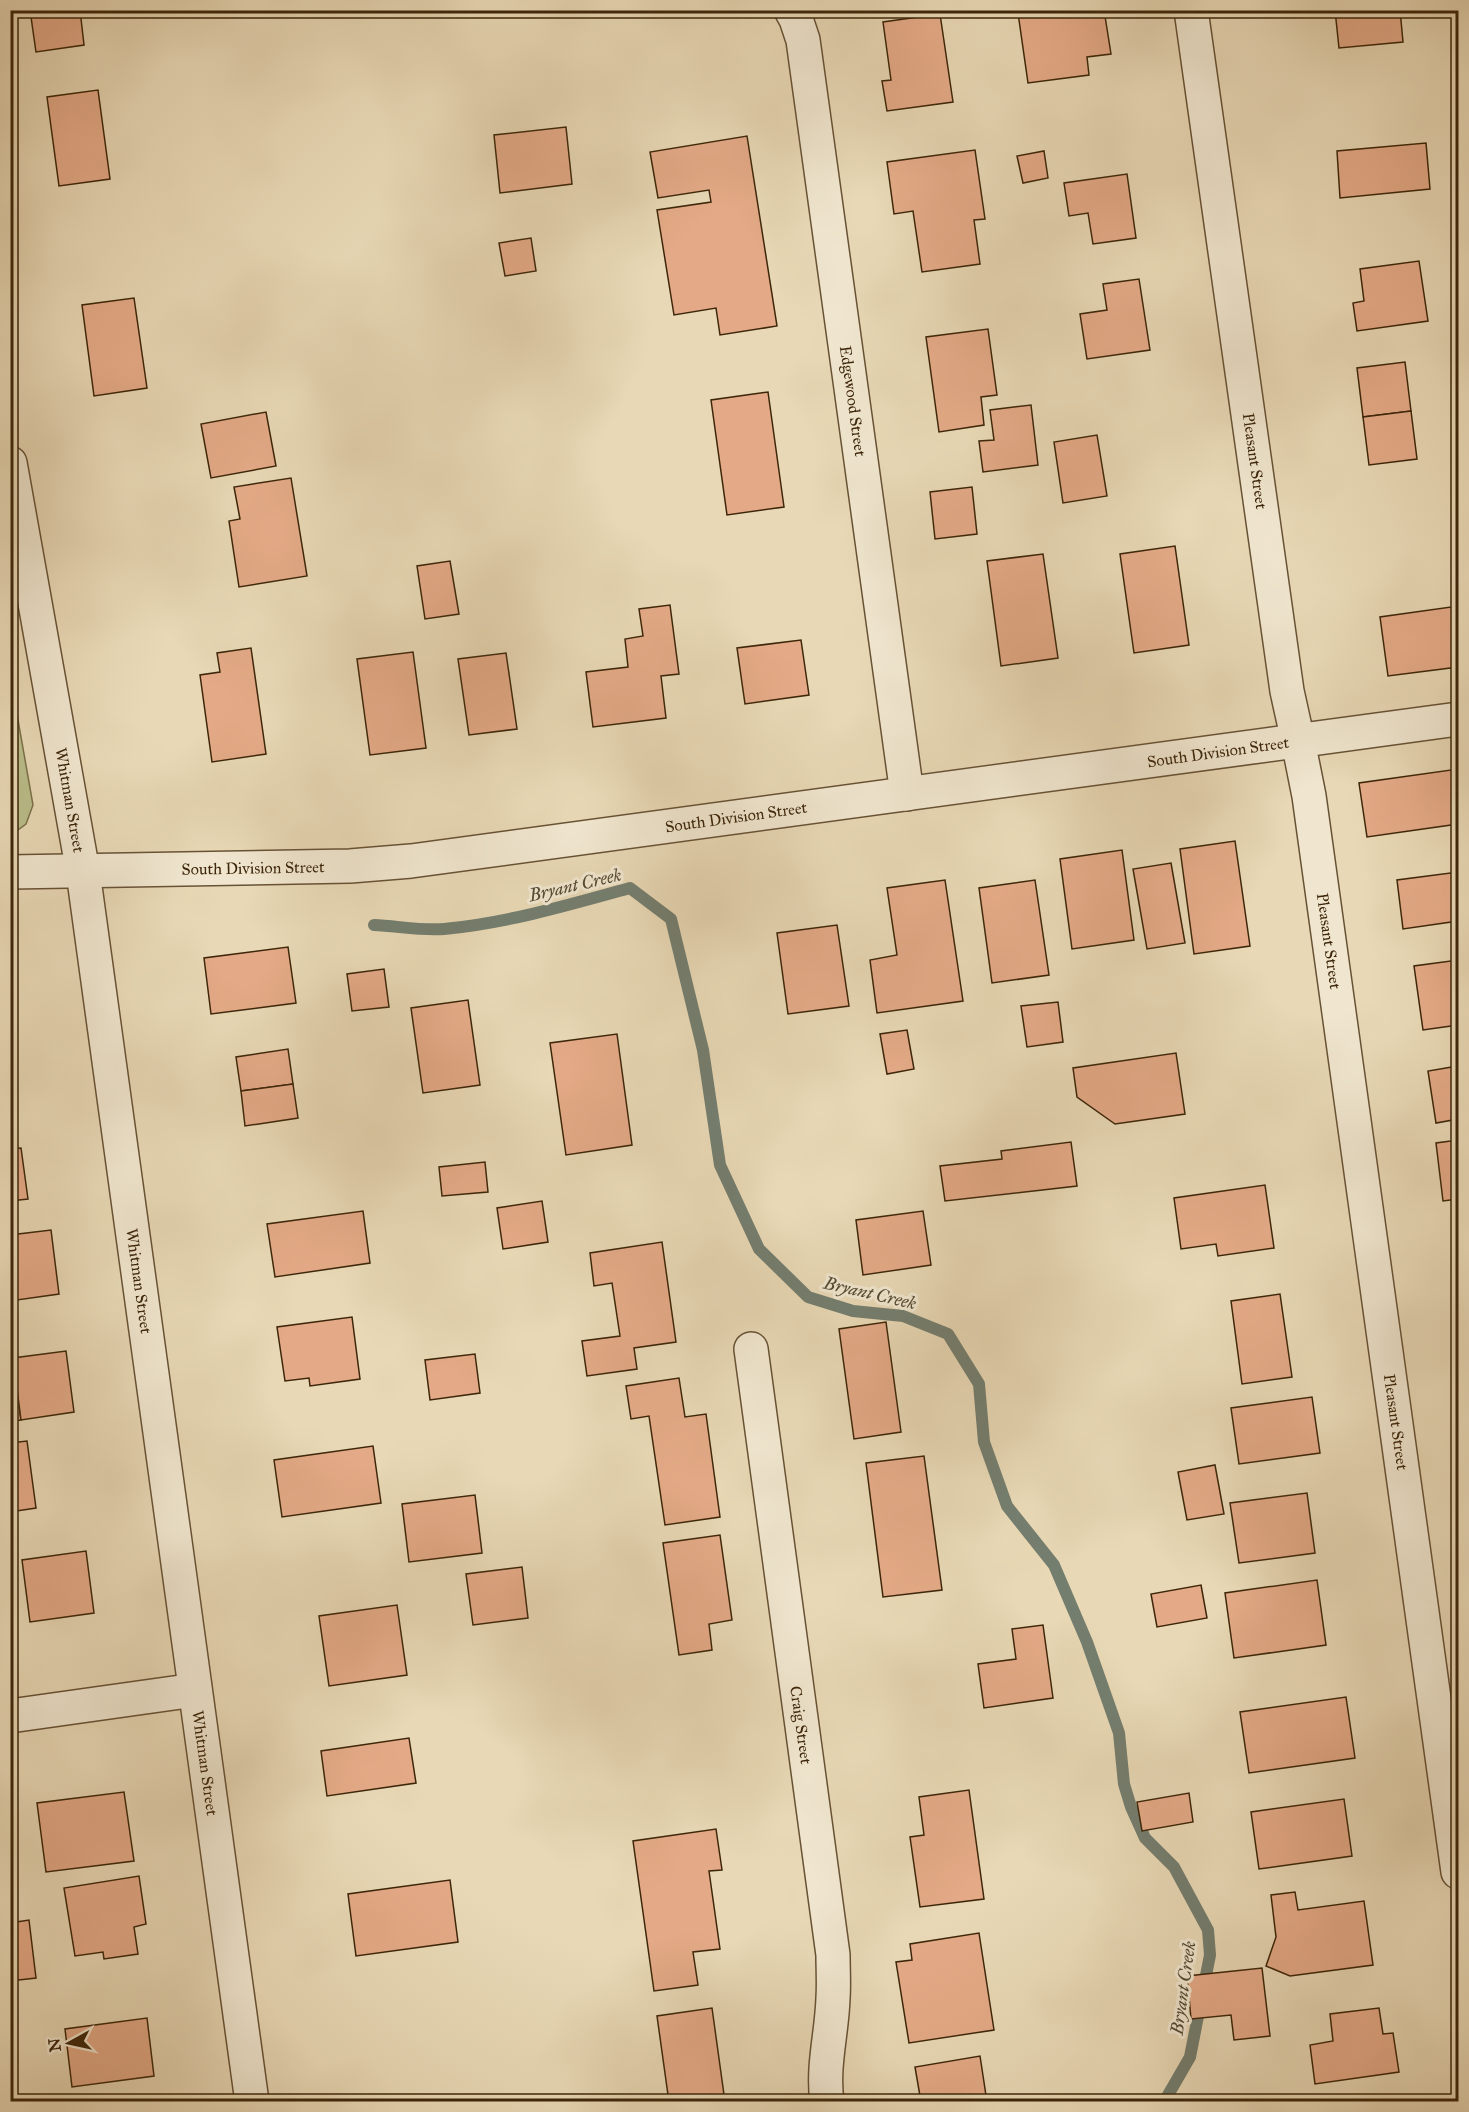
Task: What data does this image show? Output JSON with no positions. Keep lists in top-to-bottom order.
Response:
{
  "streets": {
    "street": [
      "Edgewood Street",
      "Pleasant Street",
      "South Division Street",
      "Whitman Street",
      "Craig Street"
    ]
  },
  "crossings": [
    ["Edgewood Street", "South Division Street"],
    ["Pleasant Street", "South Division Street"],
    ["South Division Street", "Whitman Street"]
  ],
  "water": ["Bryant Creek"],
  "north": "left"
}
